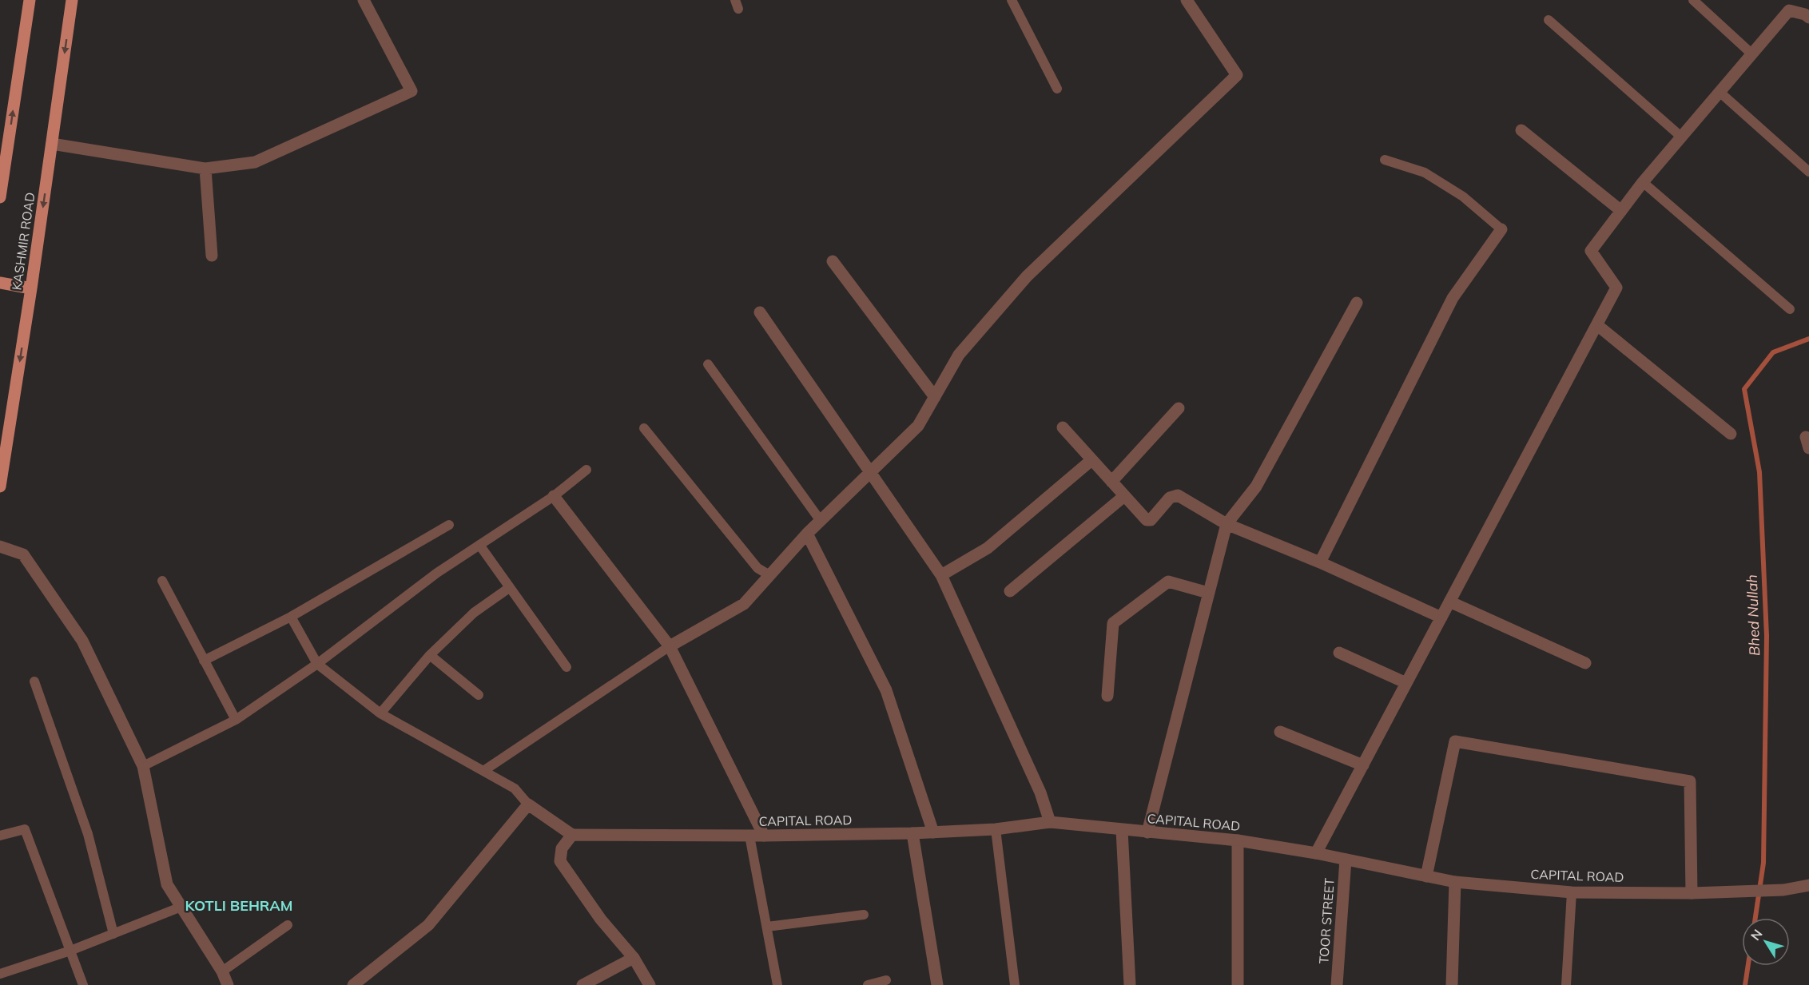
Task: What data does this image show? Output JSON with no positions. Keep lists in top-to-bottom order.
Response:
{
  "streets": {
    "main road": ["KASHMIR ROAD"],
    "street": ["CAPITAL ROAD", "TOOR STREET"]
  },
  "crossings": [
    ["CAPITAL ROAD", "TOOR STREET"]
  ],
  "districts": ["KOTLI BEHRAM"],
  "water": ["Bhed Nullah"],
  "north": "top left"
}
